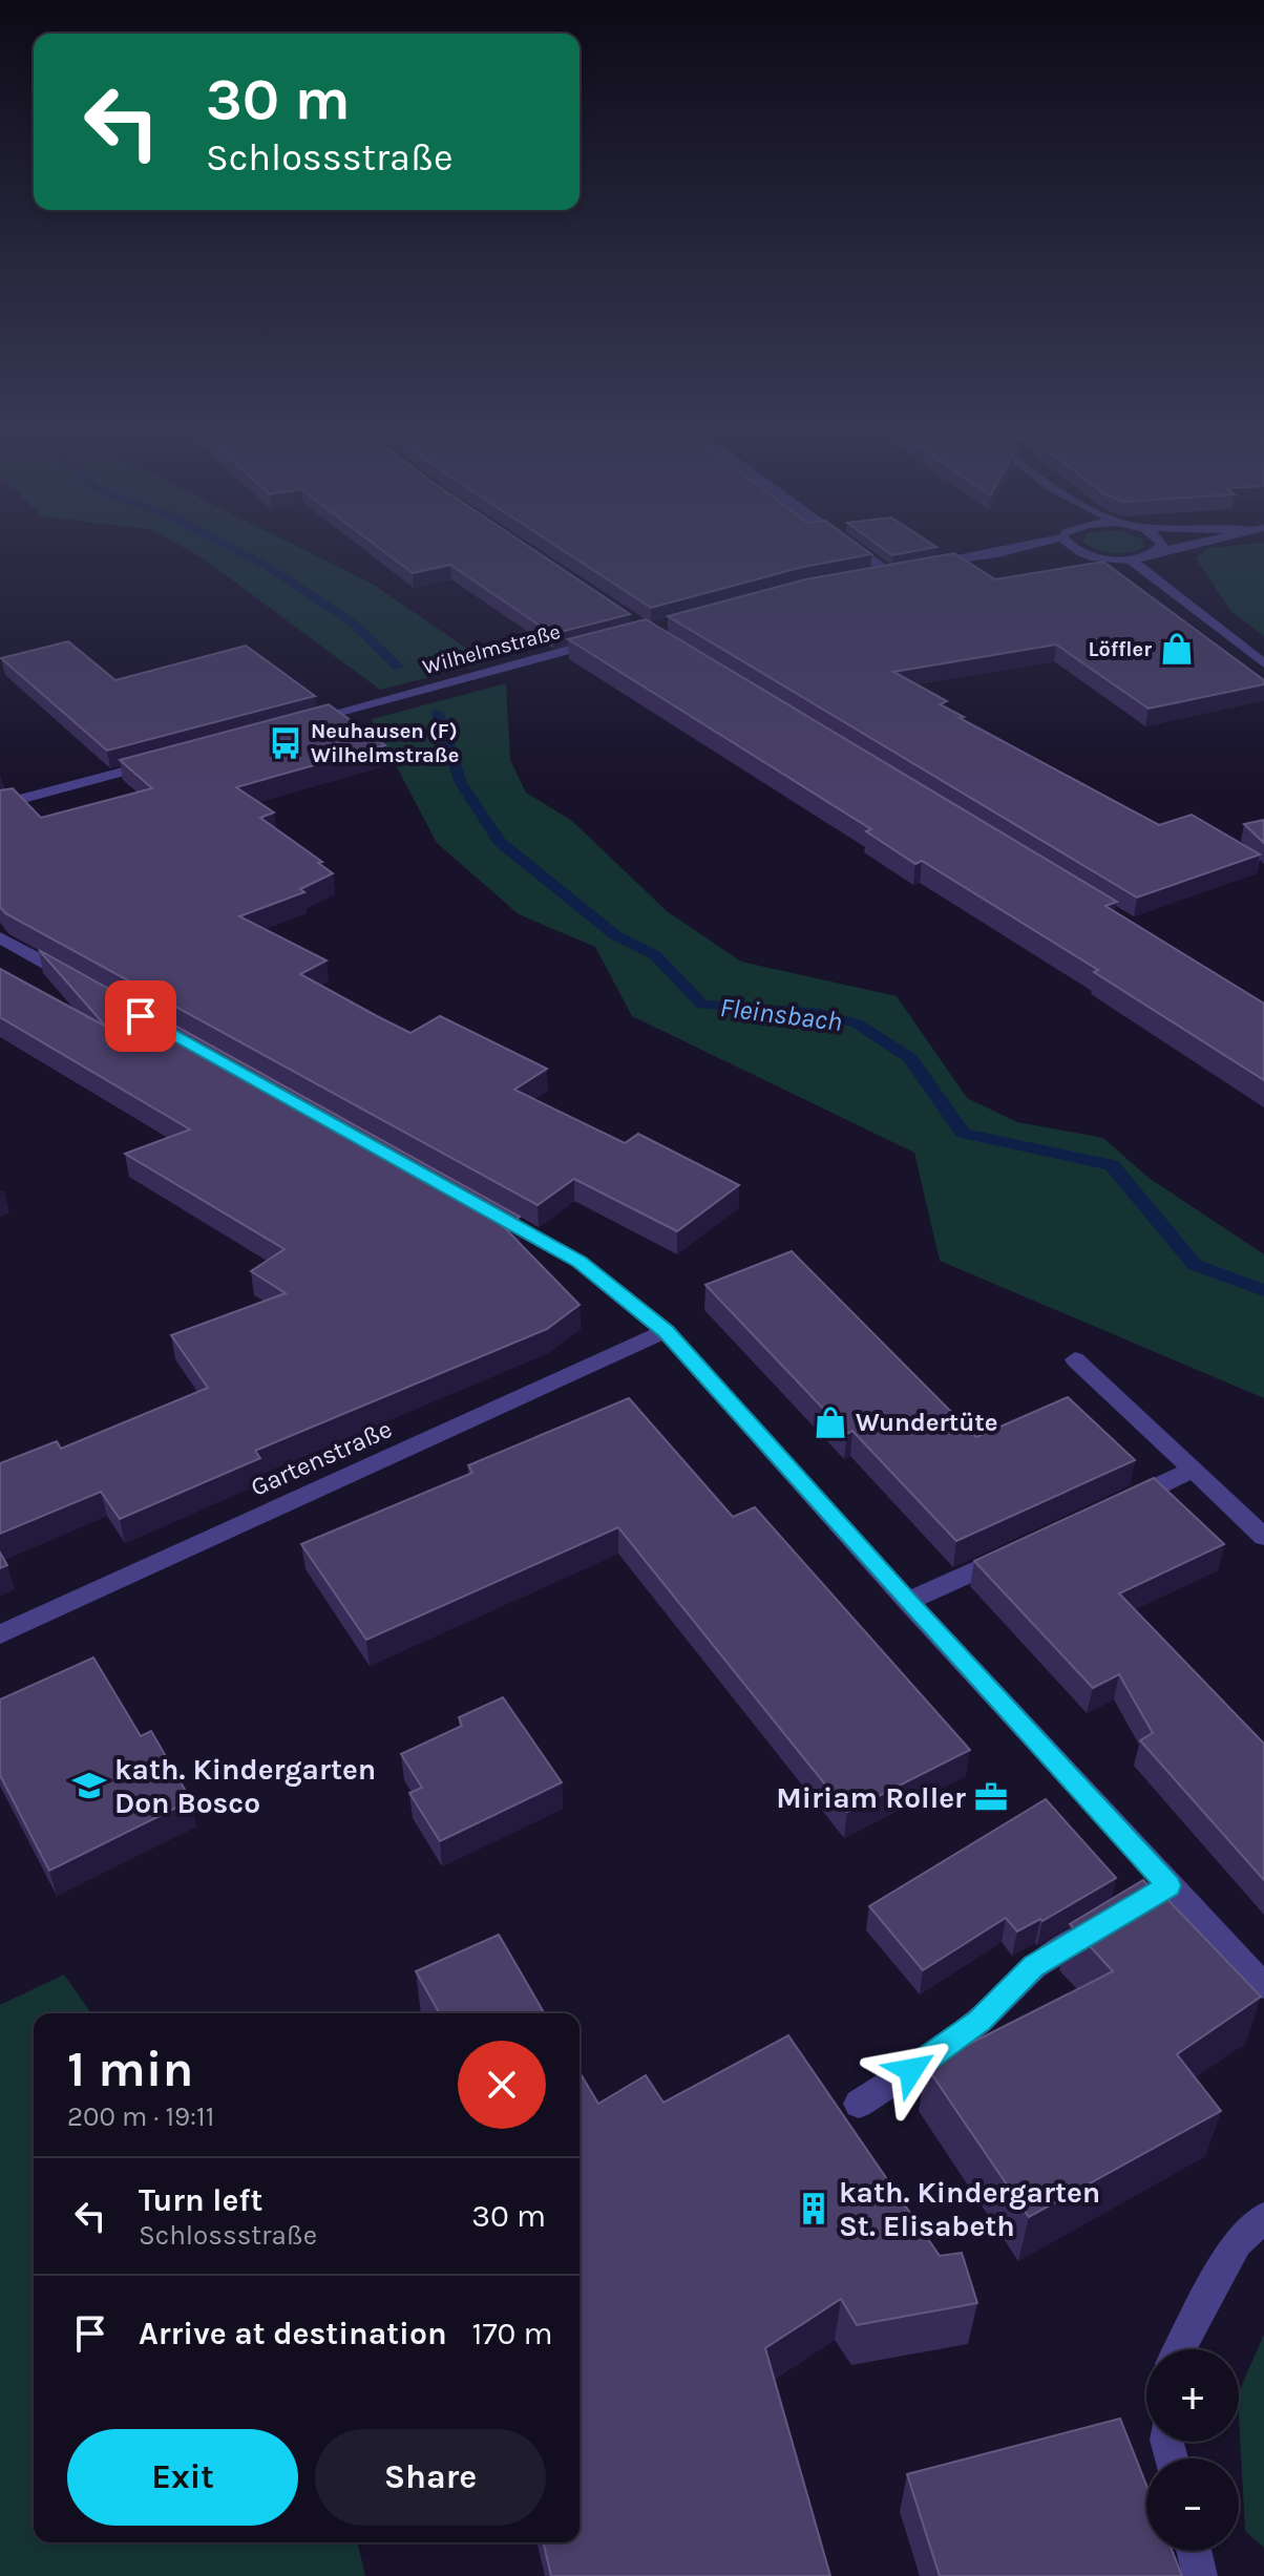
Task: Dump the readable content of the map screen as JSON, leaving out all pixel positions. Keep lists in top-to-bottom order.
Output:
{
  "streets": {
    "street": ["Wilhelmstraße", "Gartenstraße"]
  },
  "water": ["Fleinsbach"],
  "places": {
    "shop": ["Löffler", "Wundertüte"],
    "bus stop": ["Neuhausen (F) Wilhelmstraße"],
    "school or university": ["kath. Kindergarten Don Bosco"],
    "office": ["Miriam Roller"],
    "building": ["kath. Kindergarten St. Elisabeth"]
  },
  "page": {
    "turn": ["30 m", "Schlossstraße"],
    "heading": ["1 min", "200 m · 19:11"],
    "list": [
      {
        "name": "Turn left",
        "note": "Schlossstraße",
        "value": "30 m"
      },
      {
        "name": "Arrive at destination",
        "value": "170 m"
      }
    ],
    "map_buttons": ["+", "−"],
    "buttons": ["Exit", "Share"]
  }
}
